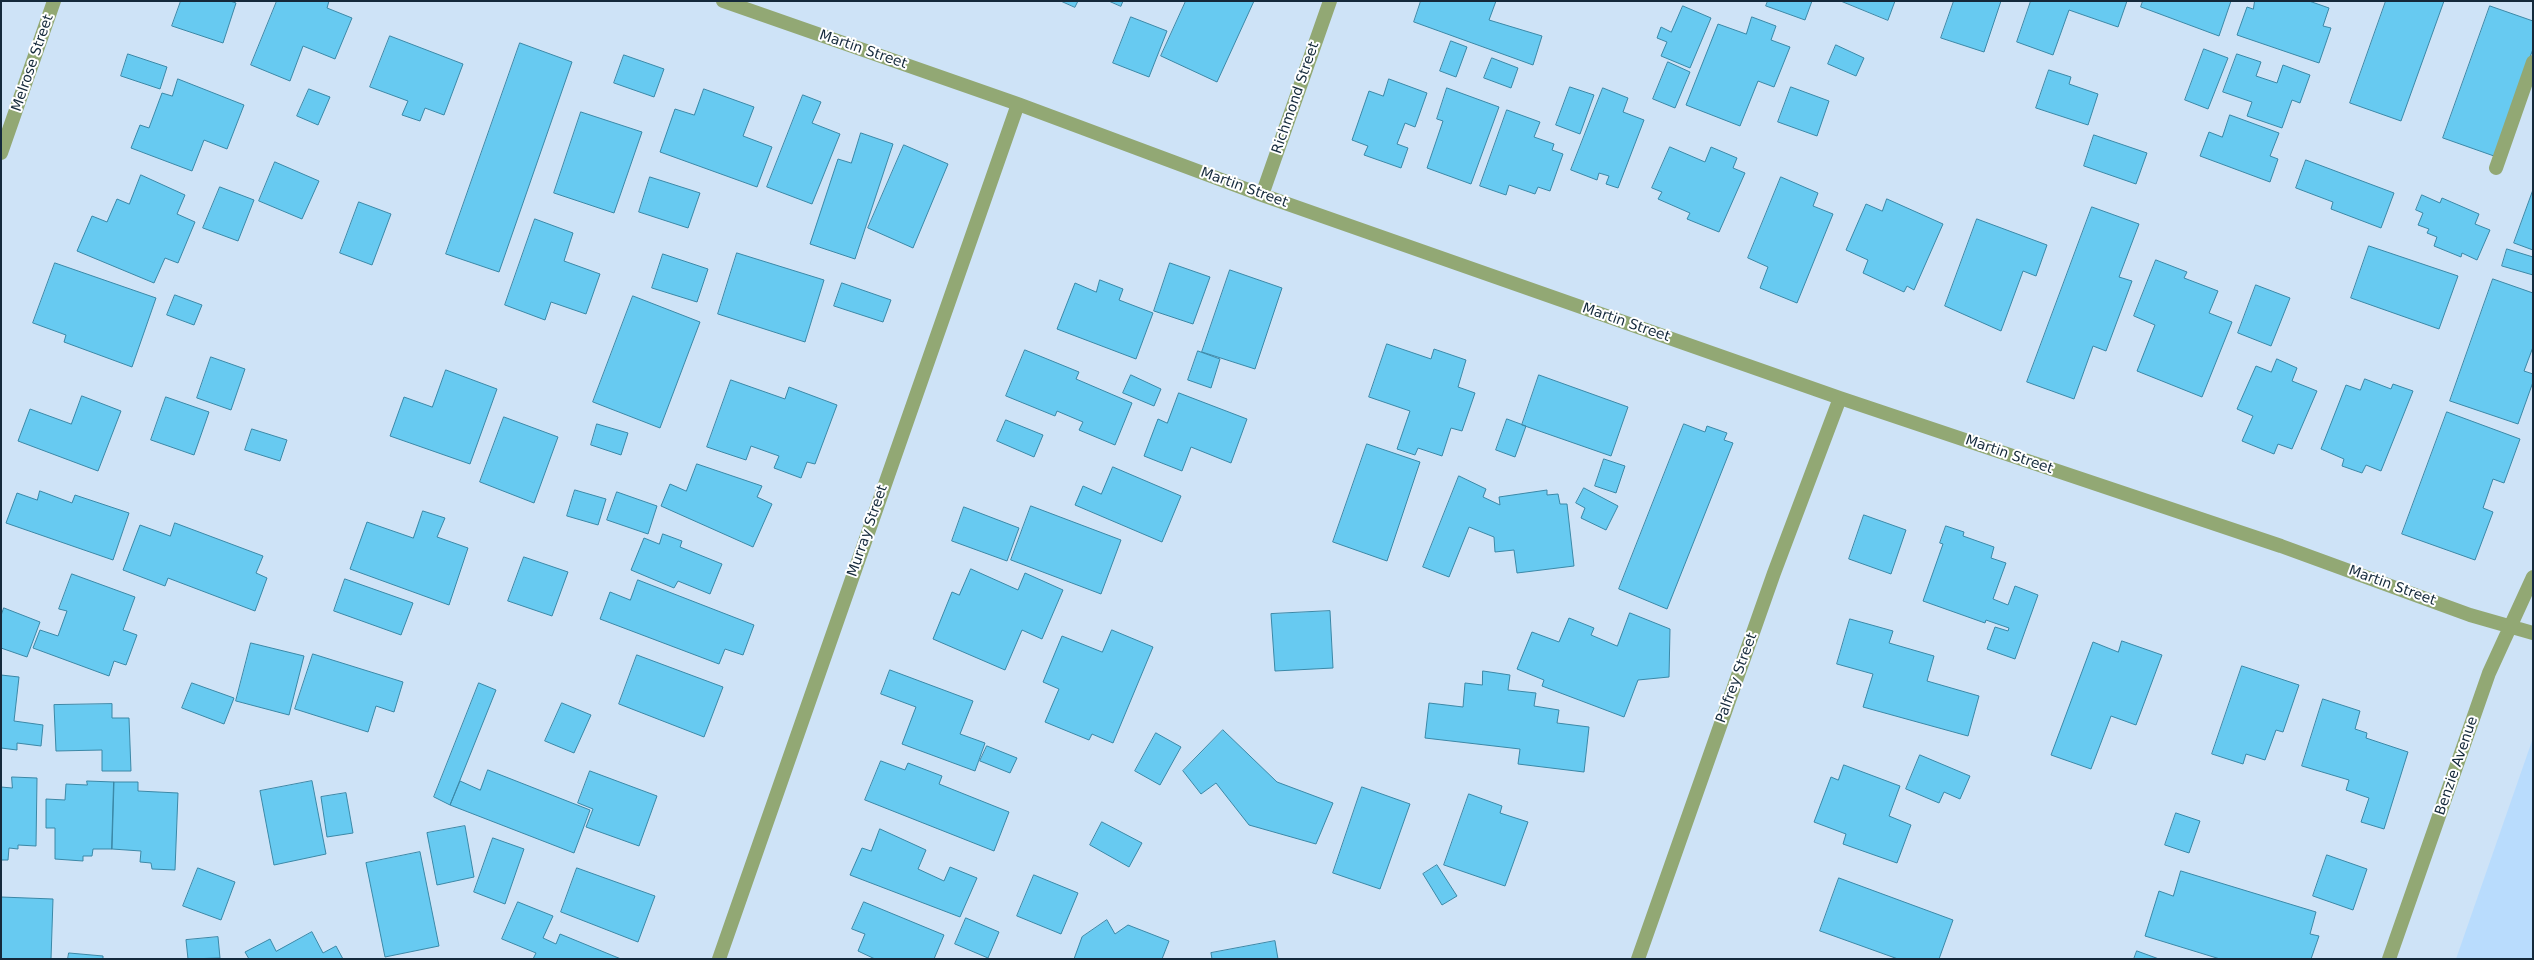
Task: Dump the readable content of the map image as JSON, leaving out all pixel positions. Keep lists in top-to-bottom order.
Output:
{
  "streets": {
    "street": [
      "Martin Street",
      "Melrose Street",
      "Richmond Street",
      "Murray Street",
      "Palfrey Street",
      "Benzie Avenue"
    ]
  },
  "crossings": [
    ["Martin Street", "Richmond Street"],
    ["Martin Street", "Murray Street"],
    ["Martin Street", "Palfrey Street"],
    ["Martin Street", "Benzie Avenue"]
  ]
}
